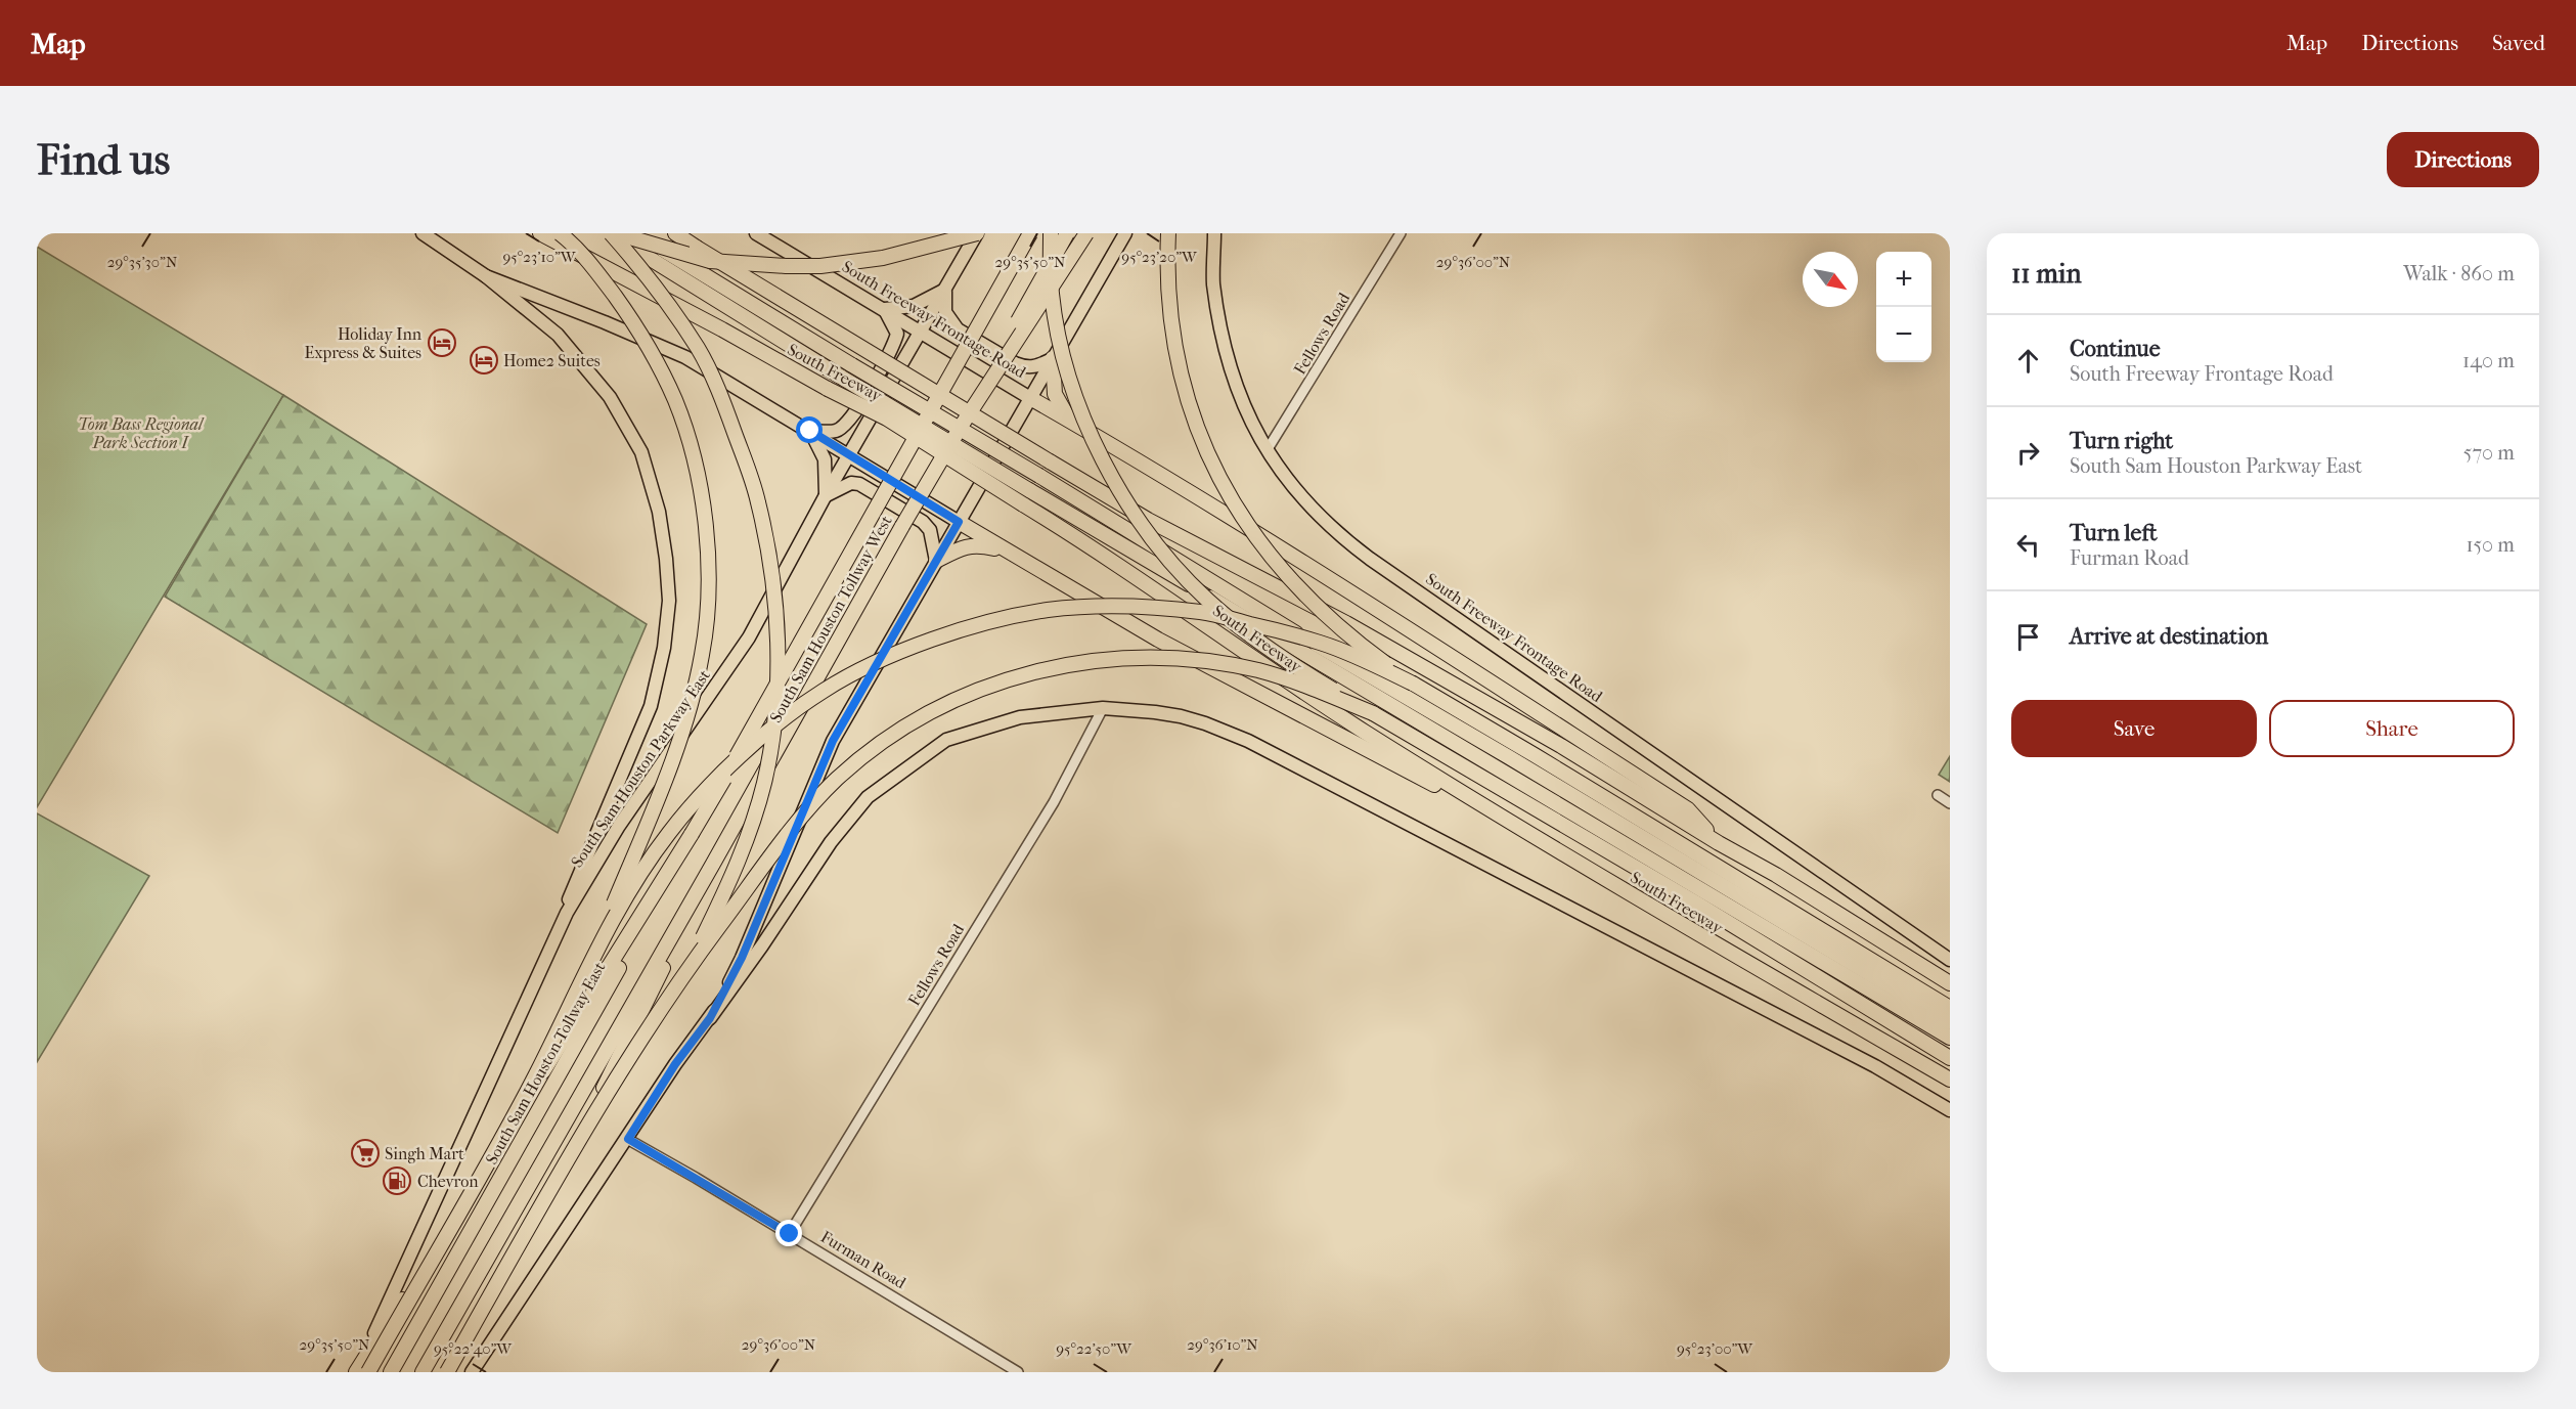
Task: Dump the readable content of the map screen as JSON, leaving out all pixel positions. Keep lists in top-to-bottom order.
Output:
{
  "streets": {
    "highway": ["South Freeway", "South Sam Houston Tollway West", "South Sam Houston Tollway East"],
    "main road": ["South Freeway Frontage Road", "South Sam Houston Parkway East"],
    "street": ["Fellows Road", "Furman Road"]
  },
  "crossings": [
    ["South Freeway Frontage Road", "Fellows Road"],
    ["South Freeway Frontage Road", "South Sam Houston Parkway East"],
    ["Fellows Road", "Furman Road"],
    ["South Sam Houston Tollway West", "South Sam Houston Tollway East"]
  ],
  "parks": ["Tom Bass Regional Park Section I"],
  "places": {
    "hotel": ["Holiday Inn Express & Suites", "Home2 Suites"],
    "supermarket": ["Singh Mart"],
    "fuel station": ["Chevron"]
  },
  "north": "bottom right",
  "page": {
    "header": "Map",
    "nav": ["Map", "Directions", "Saved"],
    "buttons": [
      "Directions",
      ["Save", "Share"]
    ],
    "title": "Find us",
    "heading": ["11 min", "Walk · 860 m"],
    "map_buttons": ["+", "−"],
    "list": [
      ["Continue", "South Freeway Frontage Road", "140 m"],
      ["Turn right", "South Sam Houston Parkway East", "570 m"],
      ["Turn left", "Furman Road", "150 m"],
      "Arrive at destination"
    ]
  },
  "coordinates": [
    "95°23'10\"W",
    "95°23'20\"W",
    "29°35'30\"N",
    "29°35'50\"N",
    "29°36'00\"N",
    "29°36'10\"N",
    "95°22'40\"W",
    "95°22'50\"W",
    "95°23'00\"W"
  ]
}
